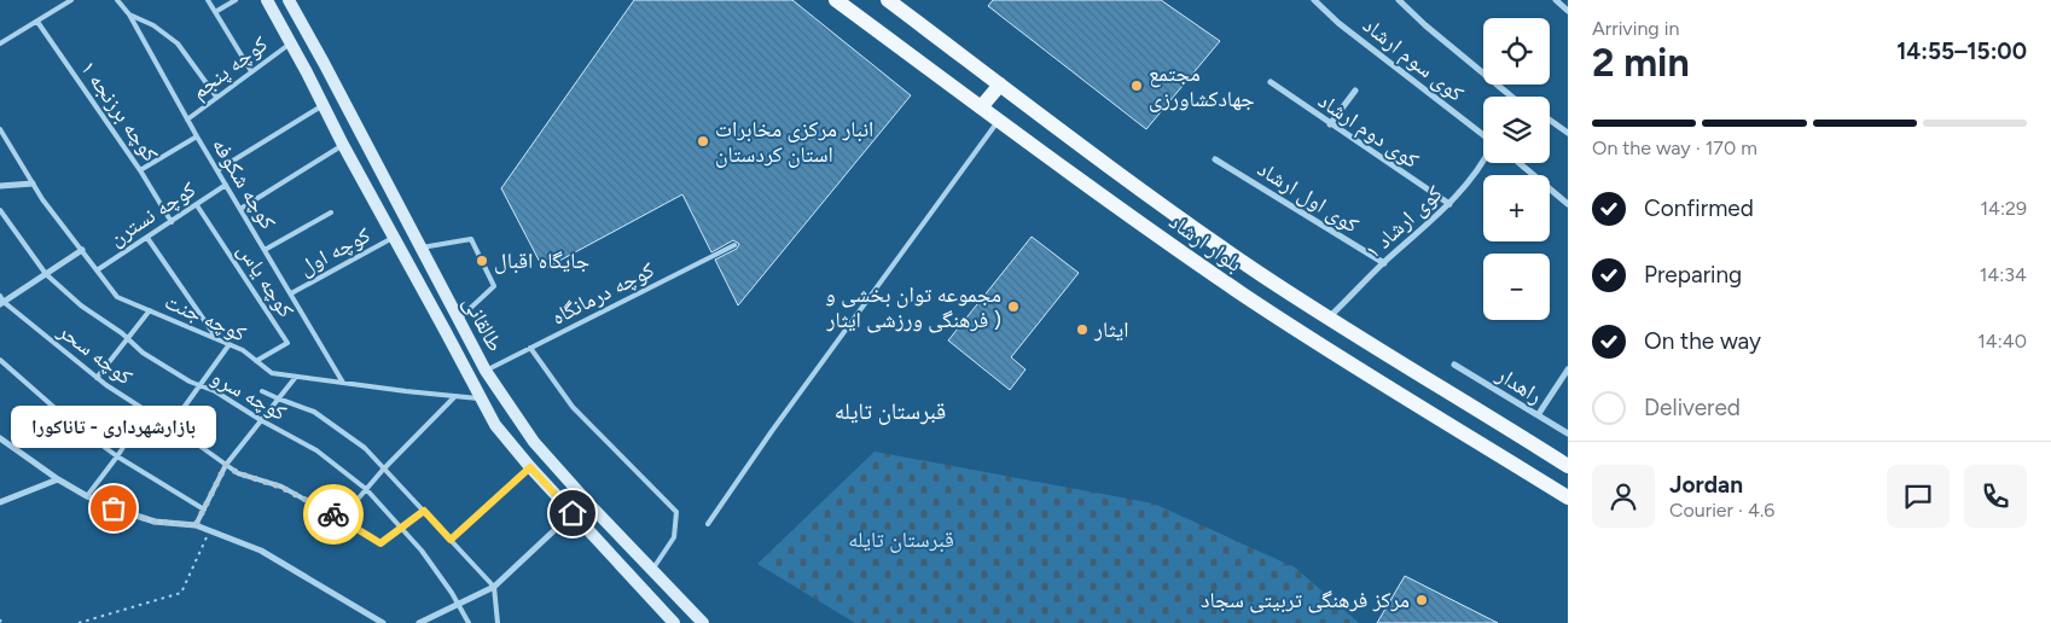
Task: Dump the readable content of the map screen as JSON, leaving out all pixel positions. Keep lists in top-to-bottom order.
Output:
{
  "streets": {
    "main road": ["بلوار ارشاد", "طالقانی"],
    "street": [
      "کوی سوم ارشاد",
      "کوی دوم ارشاد",
      "کوی اول ارشاد",
      "کوی ارشاد ۱",
      "راهدار"
    ],
    "lane": [
      "کوچه پنجم",
      "کوچه برزنجه ۱",
      "کوچه شکوفه",
      "کوچه نسترن",
      "کوچه اول",
      "کوچه یاس",
      "کوچه درمانگاه",
      "کوچه جنت",
      "کوچه سحر",
      "کوچه سرو"
    ]
  },
  "crossings": [
    ["کوچه پنجم", "کوچه شکوفه"],
    ["کوچه پنجم", "طالقانی"],
    ["کوچه برزنجه ۱", "کوچه نسترن"],
    ["کوی دوم ارشاد", "کوی ارشاد ۱"],
    ["کوچه شکوفه", "کوچه نسترن"],
    ["کوچه شکوفه", "کوچه اول"],
    ["کوچه شکوفه", "کوچه جنت"],
    ["کوی اول ارشاد", "کوی ارشاد ۱"],
    ["کوچه نسترن", "کوچه یاس"],
    ["کوچه نسترن", "کوچه جنت"],
    ["کوی ارشاد ۱", "بلوار ارشاد"],
    ["کوچه اول", "طالقانی"],
    ["کوچه یاس", "کوچه جنت"],
    ["کوچه درمانگاه", "طالقانی"],
    ["کوچه جنت", "طالقانی"],
    ["کوچه سحر", "کوچه سرو"]
  ],
  "districts": ["قبرستان تایله"],
  "parks": ["قبرستان تایله"],
  "places": [
    "مجتمع جهادکشاورزی",
    "انبار مرکزی مخابرات استان کردستان",
    "جایگاه اقبال",
    "مجموعه توان بخشی و فرهنگی ورزشی ایثار )",
    "ایثار",
    "بازارشهرداری - تاناکورا",
    "مرکز فرهنگی تربیتی سجاد"
  ],
  "page": {
    "heading": ["2 min", "Arriving in", "14:55–15:00"],
    "panel": ["Jordan", "Courier · 4.6"],
    "map_buttons": ["+", "−"],
    "bar": "On the way · 170 m",
    "list": [
      ["Confirmed", "14:29"],
      ["Preparing", "14:34"],
      ["On the way", "14:40"],
      "Delivered"
    ],
    "bubble": "بازارشهرداری - تاناکورا"
  }
}
